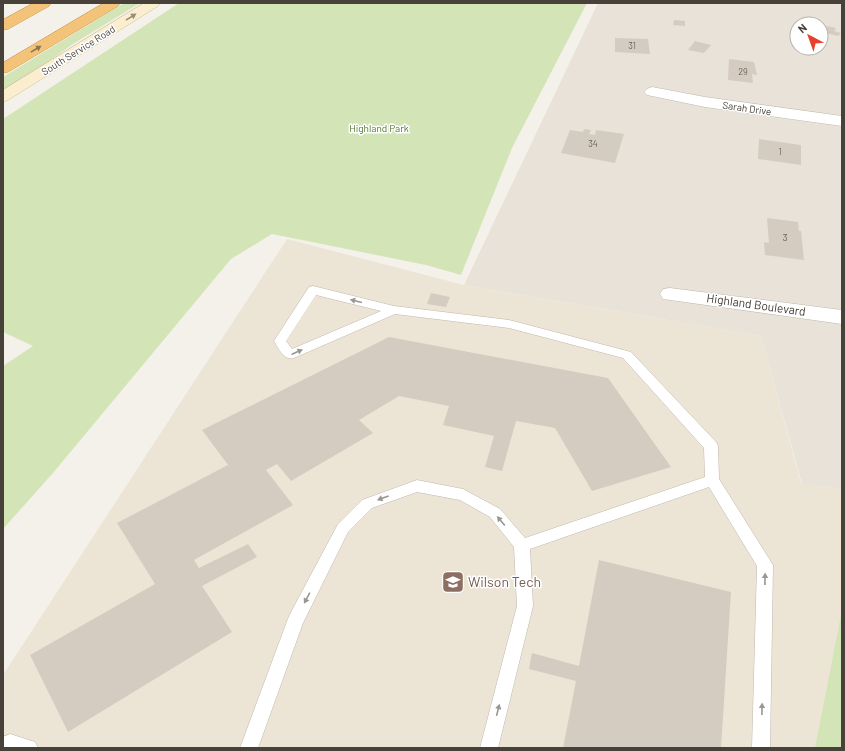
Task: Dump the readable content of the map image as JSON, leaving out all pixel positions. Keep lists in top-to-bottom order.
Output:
{
  "streets": {
    "main road": ["South Service Road"],
    "street": ["Sarah Drive", "Highland Boulevard"]
  },
  "one_way": ["South Service Road"],
  "parks": ["Highland Park"],
  "places": {
    "school or university": ["Wilson Tech"]
  },
  "house_numbers": [
    "31",
    "29",
    "34",
    "1",
    "3"
  ],
  "north": "top left"
}
